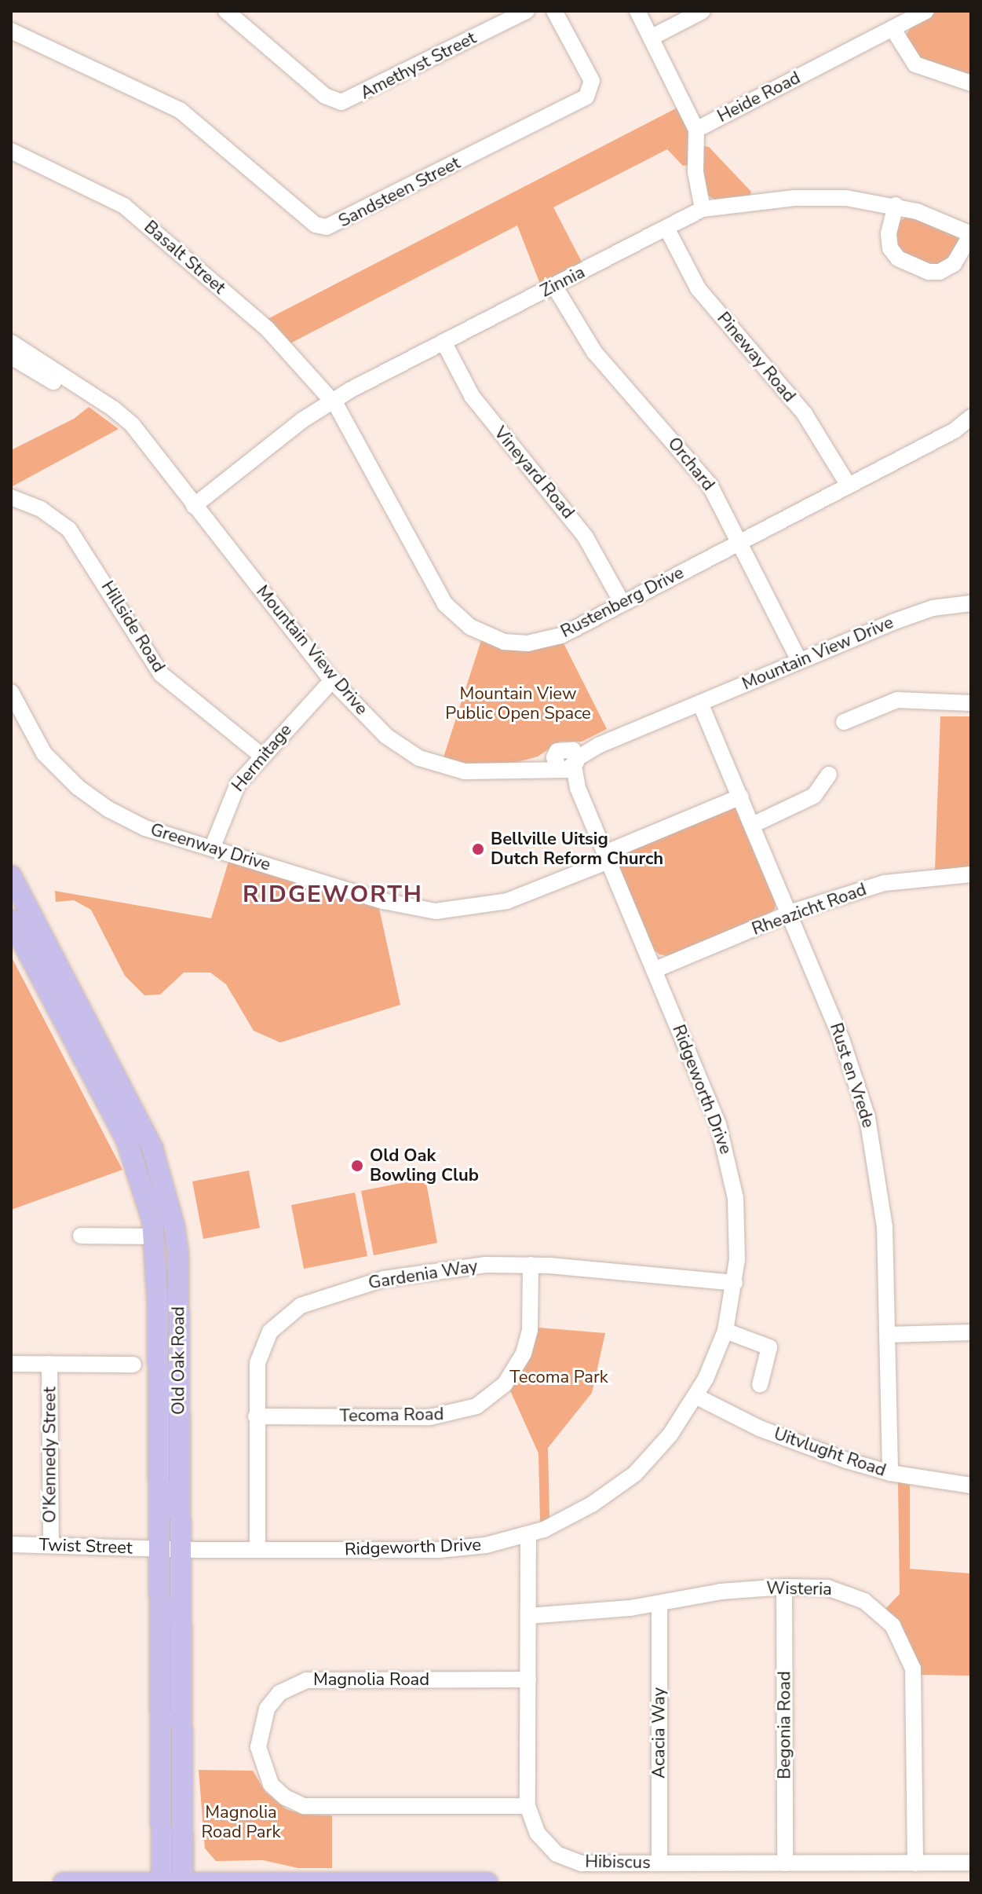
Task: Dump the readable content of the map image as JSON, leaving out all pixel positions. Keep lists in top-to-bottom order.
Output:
{
  "streets": {
    "main road": ["Old Oak Road"],
    "street": [
      "Amethyst Street",
      "Heide Road",
      "Sandsteen Street",
      "Basalt Street",
      "Zinnia",
      "Pineway Road",
      "Orchard",
      "Vineyard Road",
      "Rustenberg Drive",
      "Hillside Road",
      "Mountain View Drive",
      "Hermitage",
      "Greenway Drive",
      "Rheazicht Road",
      "Rust en Vrede",
      "Ridgeworth Drive",
      "Gardenia Way",
      "Tecoma Road",
      "Uitvlught Road",
      "O'Kennedy Street",
      "Twist Street",
      "Wisteria",
      "Magnolia Road",
      "Begonia Road",
      "Acacia Way",
      "Hibiscus"
    ]
  },
  "crossings": [
    ["Heide Road", "Zinnia"],
    ["Basalt Street", "Zinnia"],
    ["Basalt Street", "Rustenberg Drive"],
    ["Zinnia", "Pineway Road"],
    ["Zinnia", "Orchard"],
    ["Zinnia", "Vineyard Road"],
    ["Zinnia", "Rustenberg Drive"],
    ["Zinnia", "Mountain View Drive"],
    ["Pineway Road", "Rustenberg Drive"],
    ["Orchard", "Rustenberg Drive"],
    ["Orchard", "Mountain View Drive"],
    ["Vineyard Road", "Rustenberg Drive"],
    ["Hillside Road", "Hermitage"],
    ["Mountain View Drive", "Hermitage"],
    ["Mountain View Drive", "Rust en Vrede"],
    ["Mountain View Drive", "Ridgeworth Drive"],
    ["Hermitage", "Greenway Drive"],
    ["Greenway Drive", "Rust en Vrede"],
    ["Greenway Drive", "Ridgeworth Drive"],
    ["Rheazicht Road", "Rust en Vrede"],
    ["Rheazicht Road", "Ridgeworth Drive"],
    ["Rust en Vrede", "Uitvlught Road"],
    ["Ridgeworth Drive", "Gardenia Way"],
    ["Ridgeworth Drive", "Old Oak Road"],
    ["Ridgeworth Drive", "Uitvlught Road"],
    ["Ridgeworth Drive", "Twist Street"],
    ["Ridgeworth Drive", "Hibiscus"],
    ["Gardenia Way", "Tecoma Road"],
    ["Old Oak Road", "Twist Street"],
    ["O'Kennedy Street", "Twist Street"],
    ["Wisteria", "Begonia Road"],
    ["Wisteria", "Acacia Way"],
    ["Wisteria", "Hibiscus"],
    ["Magnolia Road", "Hibiscus"],
    ["Begonia Road", "Hibiscus"],
    ["Acacia Way", "Hibiscus"]
  ],
  "districts": ["RIDGEWORTH"],
  "parks": ["Mountain View Public Open Space", "Tecoma Park", "Magnolia Road Park"],
  "places": ["Bellville Uitsig Dutch Reform Church", "Old Oak Bowling Club"]
}
